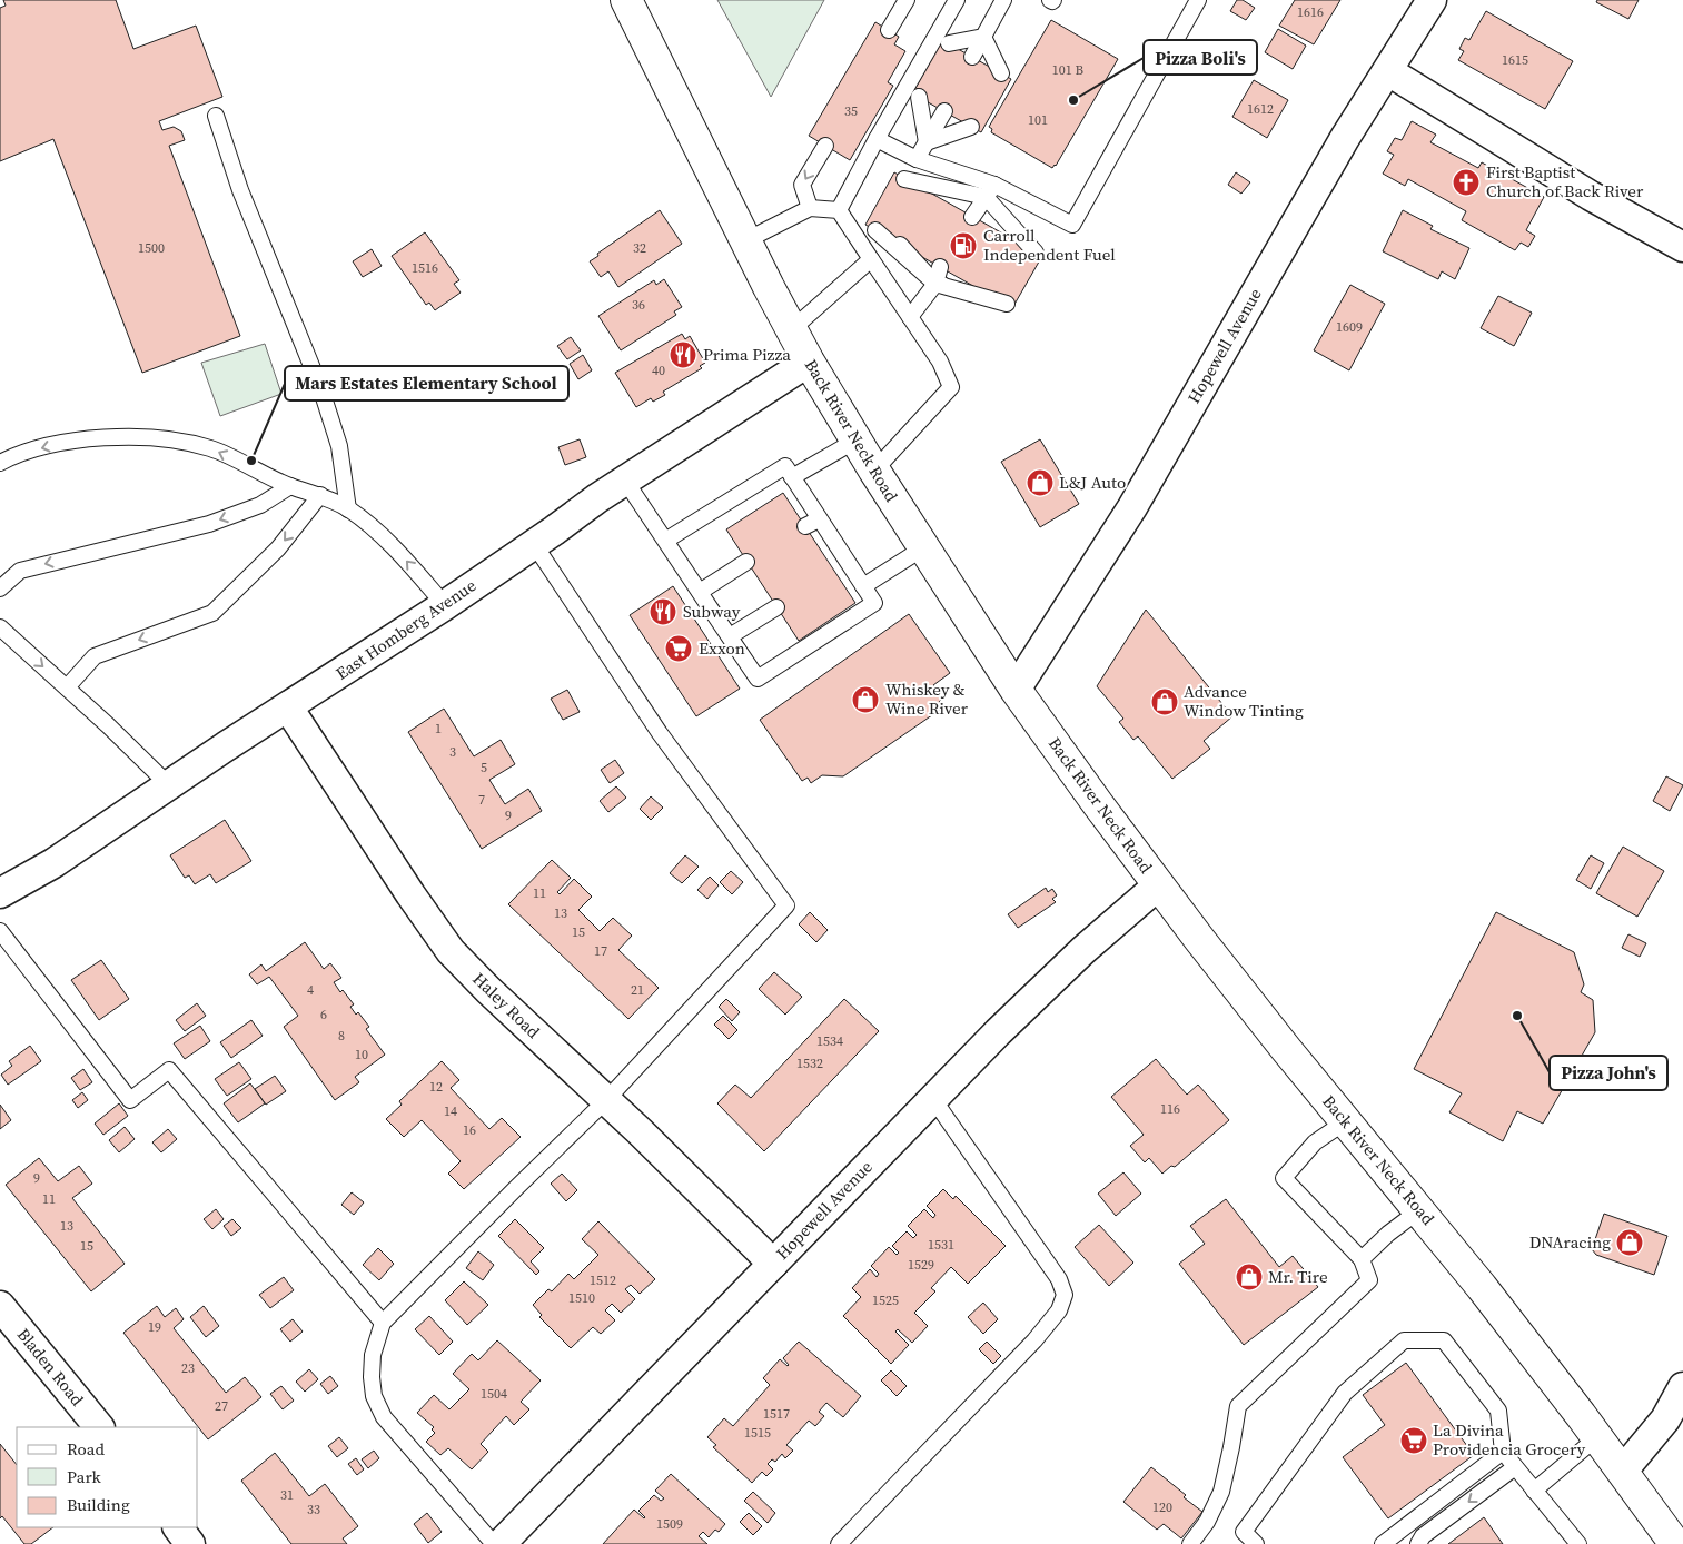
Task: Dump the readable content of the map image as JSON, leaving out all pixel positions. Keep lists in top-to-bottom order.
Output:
{
  "streets": {
    "street": [
      "Hopewell Avenue",
      "Back River Neck Road",
      "East Homberg Avenue",
      "Haley Road",
      "Bladen Road"
    ]
  },
  "crossings": [
    ["Hopewell Avenue", "Back River Neck Road"],
    ["Hopewell Avenue", "Haley Road"],
    ["Back River Neck Road", "East Homberg Avenue"],
    ["East Homberg Avenue", "Haley Road"]
  ],
  "places": {
    "other": ["Pizza Boli's", "Mars Estates Elementary School", "Pizza John's"],
    "church": ["First Baptist Church of Back River"],
    "fuel station": ["Carroll Independent Fuel"],
    "restaurant": ["Prima Pizza", "Subway"],
    "shop": [
      "L&J Auto",
      "Whiskey & Wine River",
      "Advance Window Tinting",
      "DNAracing",
      "Mr. Tire"
    ],
    "supermarket": ["Exxon", "La Divina Providencia Grocery"]
  },
  "house_numbers": [
    "1616",
    "1615",
    "101 B",
    "1612",
    "35",
    "101",
    "1500",
    "32",
    "1516",
    "36",
    "1609",
    "40",
    "1",
    "3",
    "5",
    "7",
    "9",
    "11",
    "13",
    "15",
    "17",
    "4",
    "21",
    "6",
    "8",
    "1534",
    "10",
    "1532",
    "12",
    "116",
    "14",
    "16",
    "9",
    "11",
    "13",
    "1531",
    "15",
    "1529",
    "1512",
    "1510",
    "1525",
    "19",
    "23",
    "1504",
    "27",
    "1517",
    "1515",
    "31",
    "120",
    "33",
    "1509"
  ],
  "legend": ["Road", "Park", "Building"]
}
